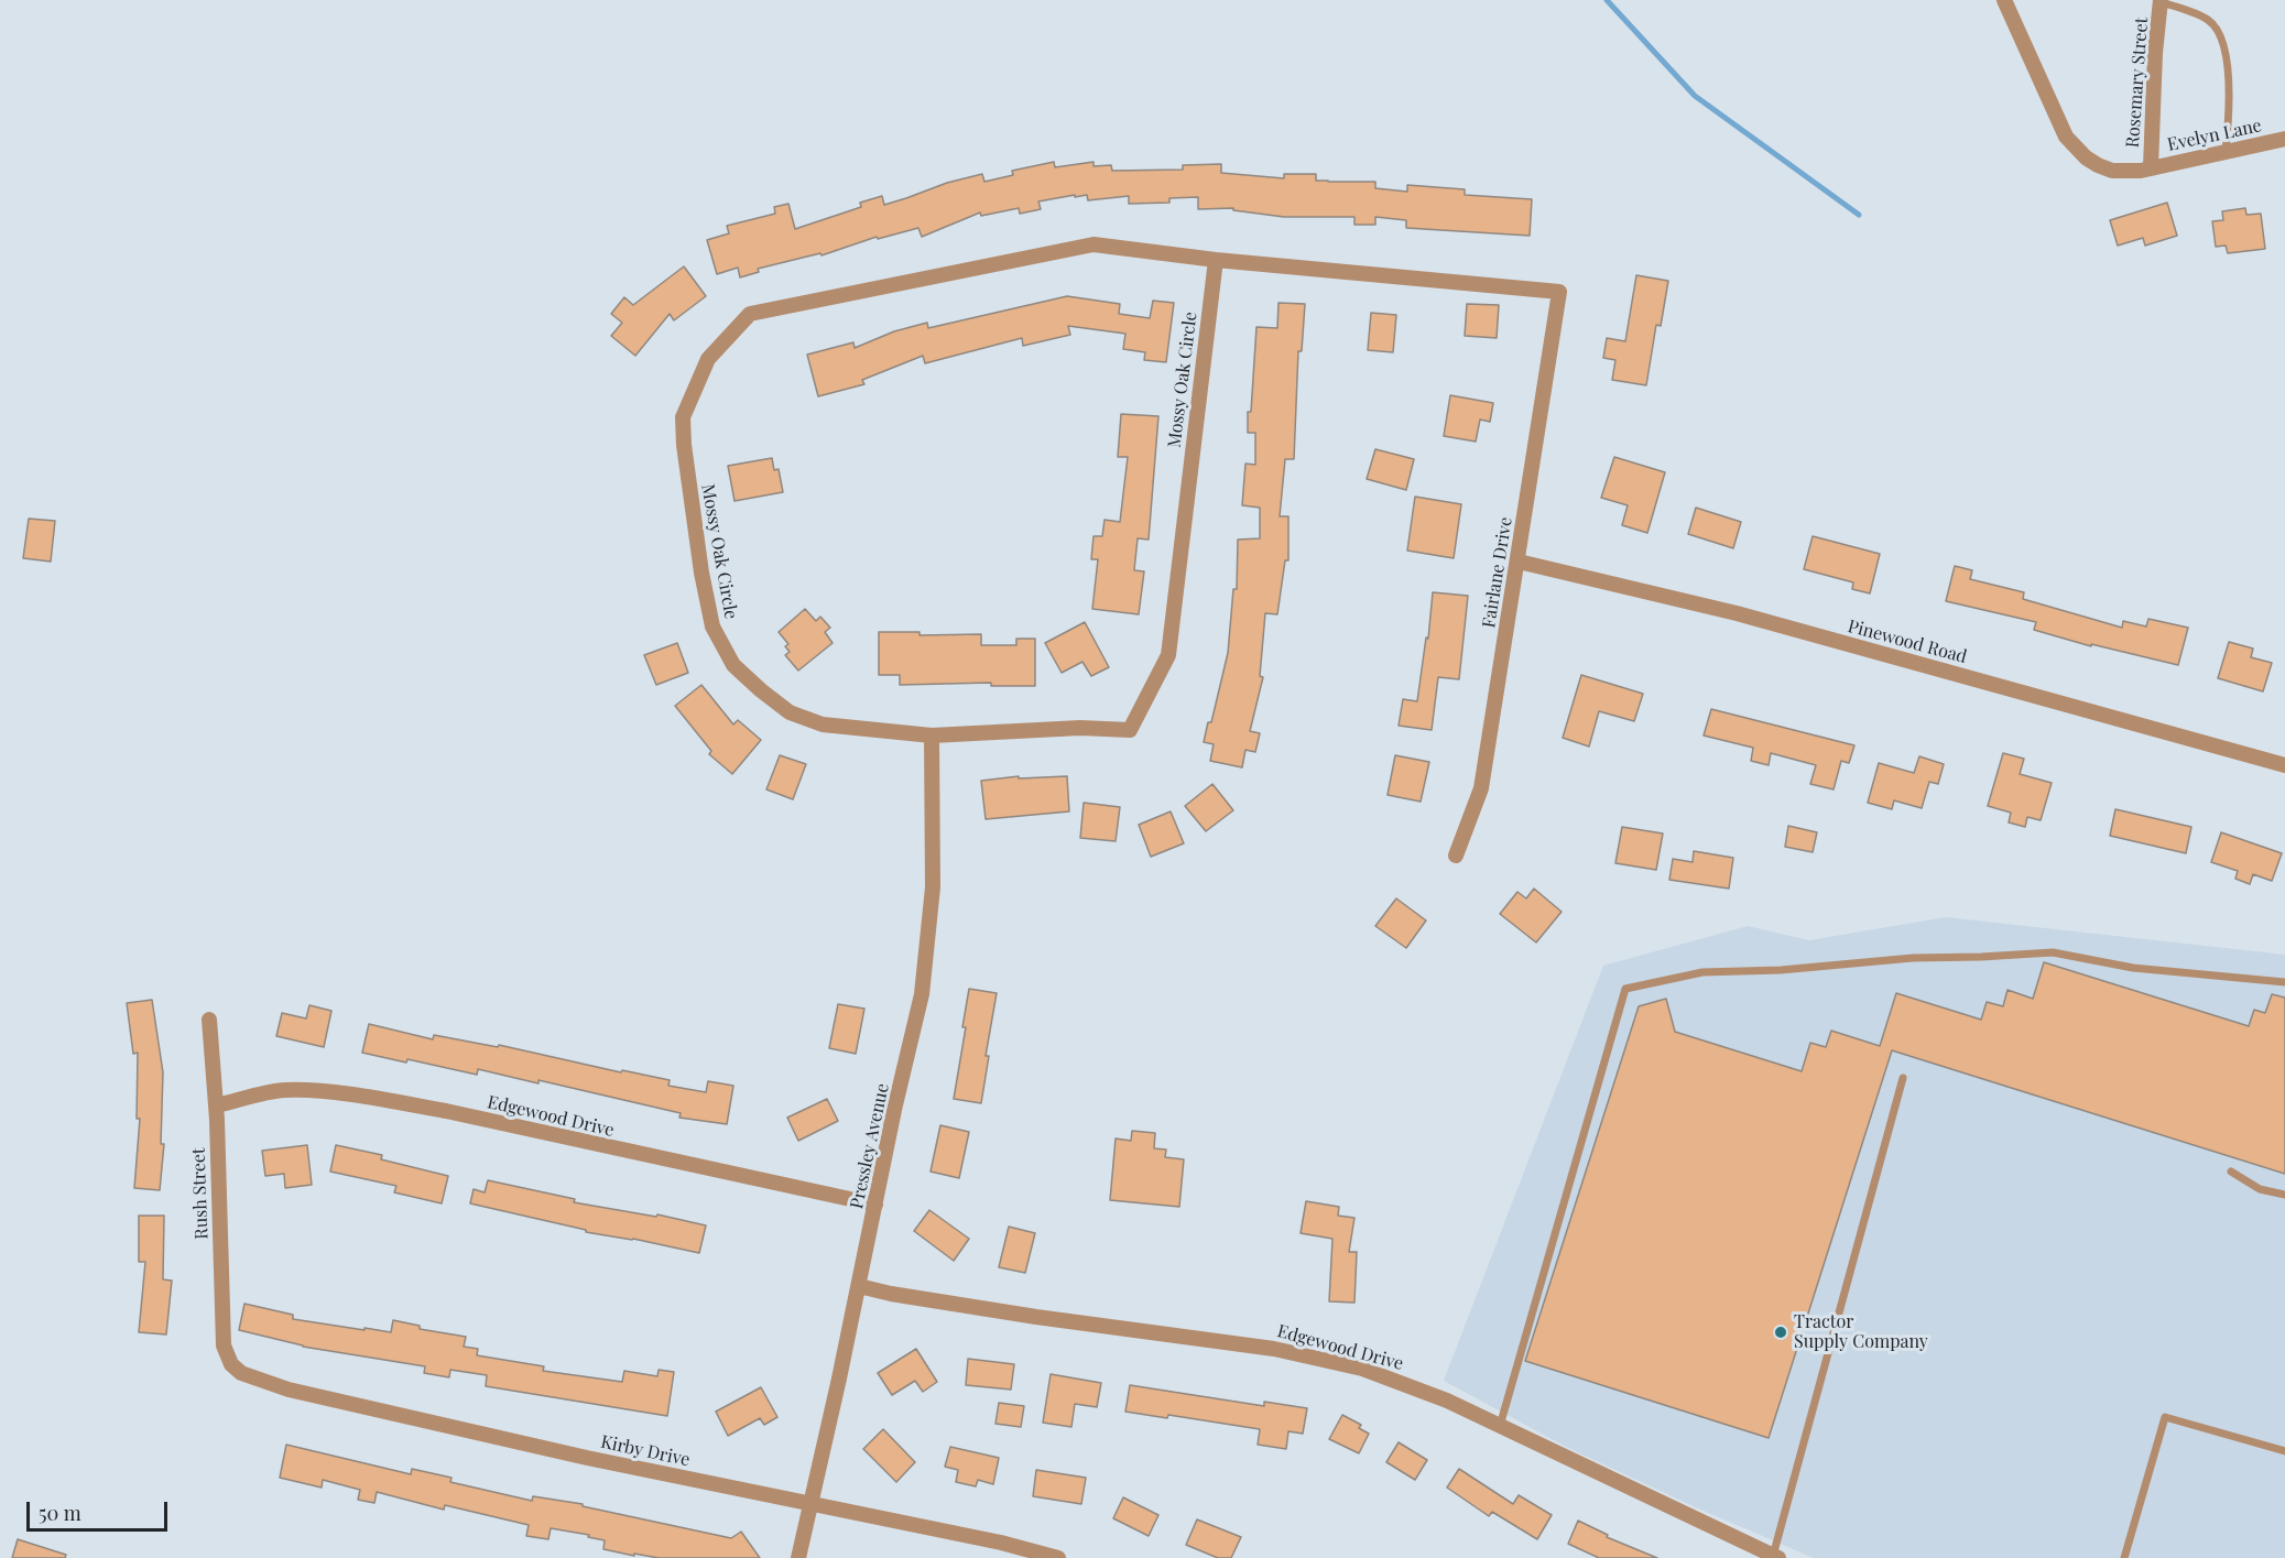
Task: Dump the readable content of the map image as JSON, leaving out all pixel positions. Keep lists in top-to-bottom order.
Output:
{
  "streets": {
    "street": [
      "Rosemary Street",
      "Evelyn Lane",
      "Mossy Oak Circle",
      "Fairlane Drive",
      "Pinewood Road",
      "Edgewood Drive",
      "Pressley Avenue",
      "Rush Street",
      "Kirby Drive"
    ]
  },
  "crossings": [
    ["Rosemary Street", "Evelyn Lane"],
    ["Mossy Oak Circle", "Fairlane Drive"],
    ["Mossy Oak Circle", "Pressley Avenue"],
    ["Fairlane Drive", "Pinewood Road"],
    ["Edgewood Drive", "Pressley Avenue"],
    ["Edgewood Drive", "Rush Street"],
    ["Pressley Avenue", "Kirby Drive"],
    ["Rush Street", "Kirby Drive"]
  ],
  "places": ["Tractor Supply Company"],
  "scale_bar": "50 m"
}
